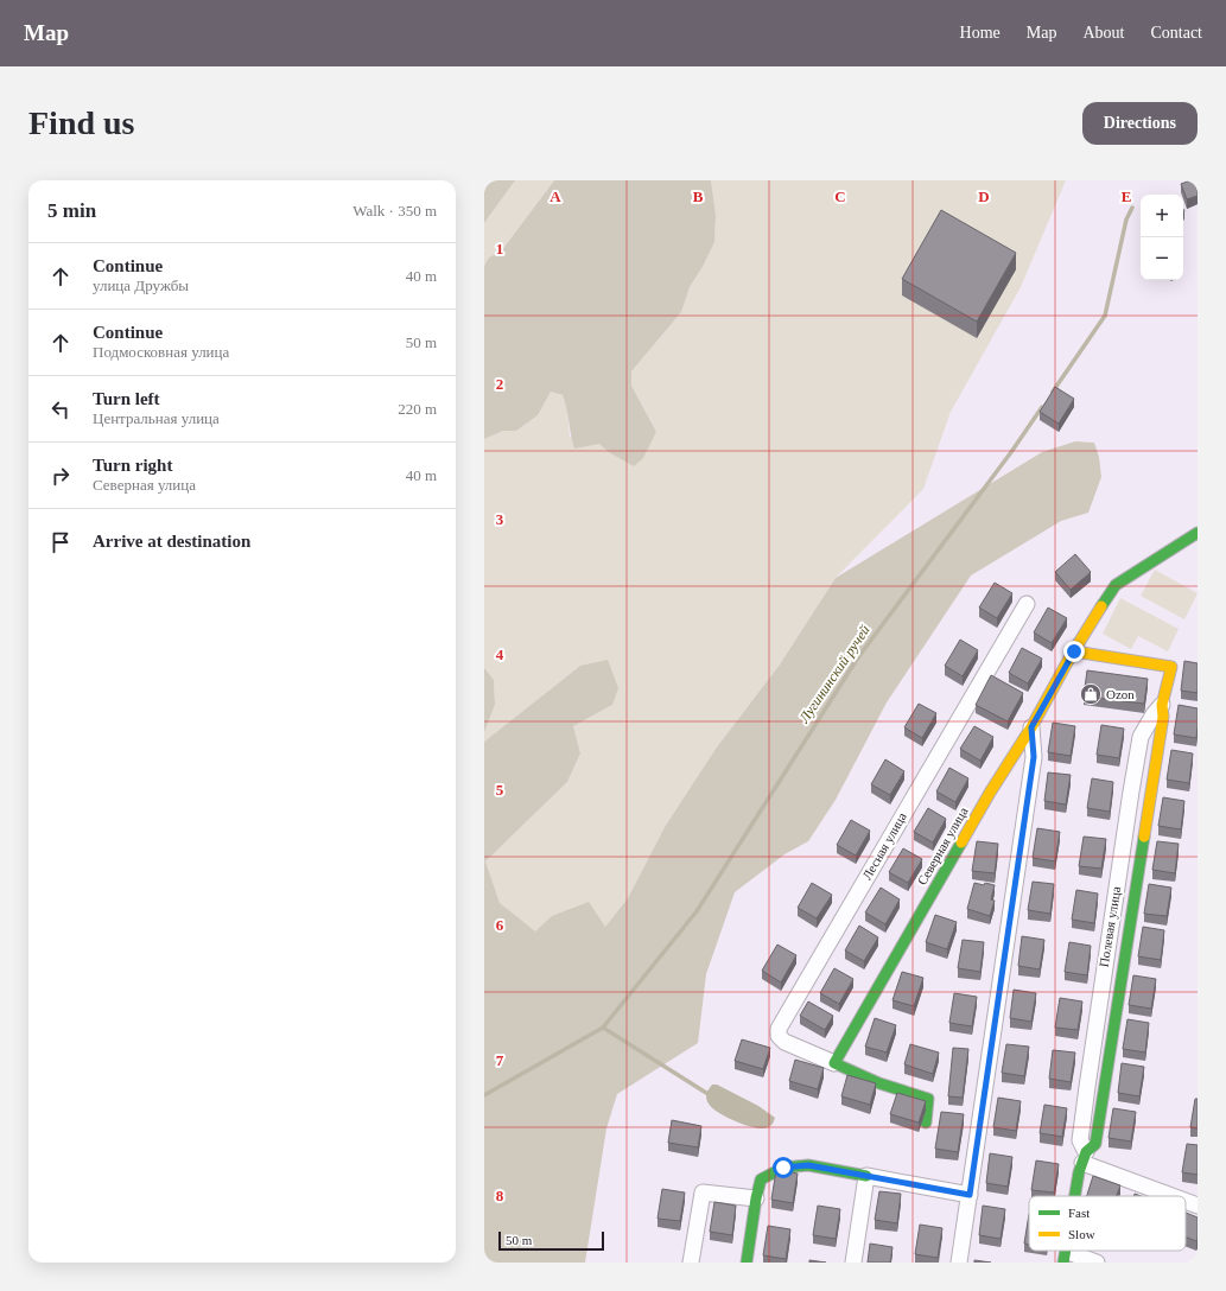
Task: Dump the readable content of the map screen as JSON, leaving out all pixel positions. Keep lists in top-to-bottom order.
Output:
{
  "streets": {
    "street": ["Лесная улица", "Северная улица", "Полевая улица"]
  },
  "crossings": [
    ["Лесная улица", "Северная улица"],
    ["Северная улица", "Полевая улица"]
  ],
  "water": ["Лугининский ручей"],
  "places": {
    "shop": ["Ozon"]
  },
  "legend": ["Fast", "Slow"],
  "scale_bar": "50 m",
  "page": {
    "header": "Map",
    "nav": [
      "Home",
      "Map",
      "About",
      "Contact"
    ],
    "buttons": "Directions",
    "title": "Find us",
    "heading": ["5 min", "Walk · 350 m"],
    "map_buttons": ["+", "−"],
    "list": [
      ["Continue", "улица Дружбы", "40 m"],
      ["Continue", "Подмосковная улица", "50 m"],
      ["Turn left", "Центральная улица", "220 m"],
      ["Turn right", "Северная улица", "40 m"],
      "Arrive at destination"
    ],
    "scale": "50 m"
  },
  "grid": {
    "columns": [
      "A",
      "B",
      "C",
      "D",
      "E"
    ],
    "rows": [
      "1",
      "2",
      "3",
      "4",
      "5",
      "6",
      "7",
      "8"
    ]
  }
}
